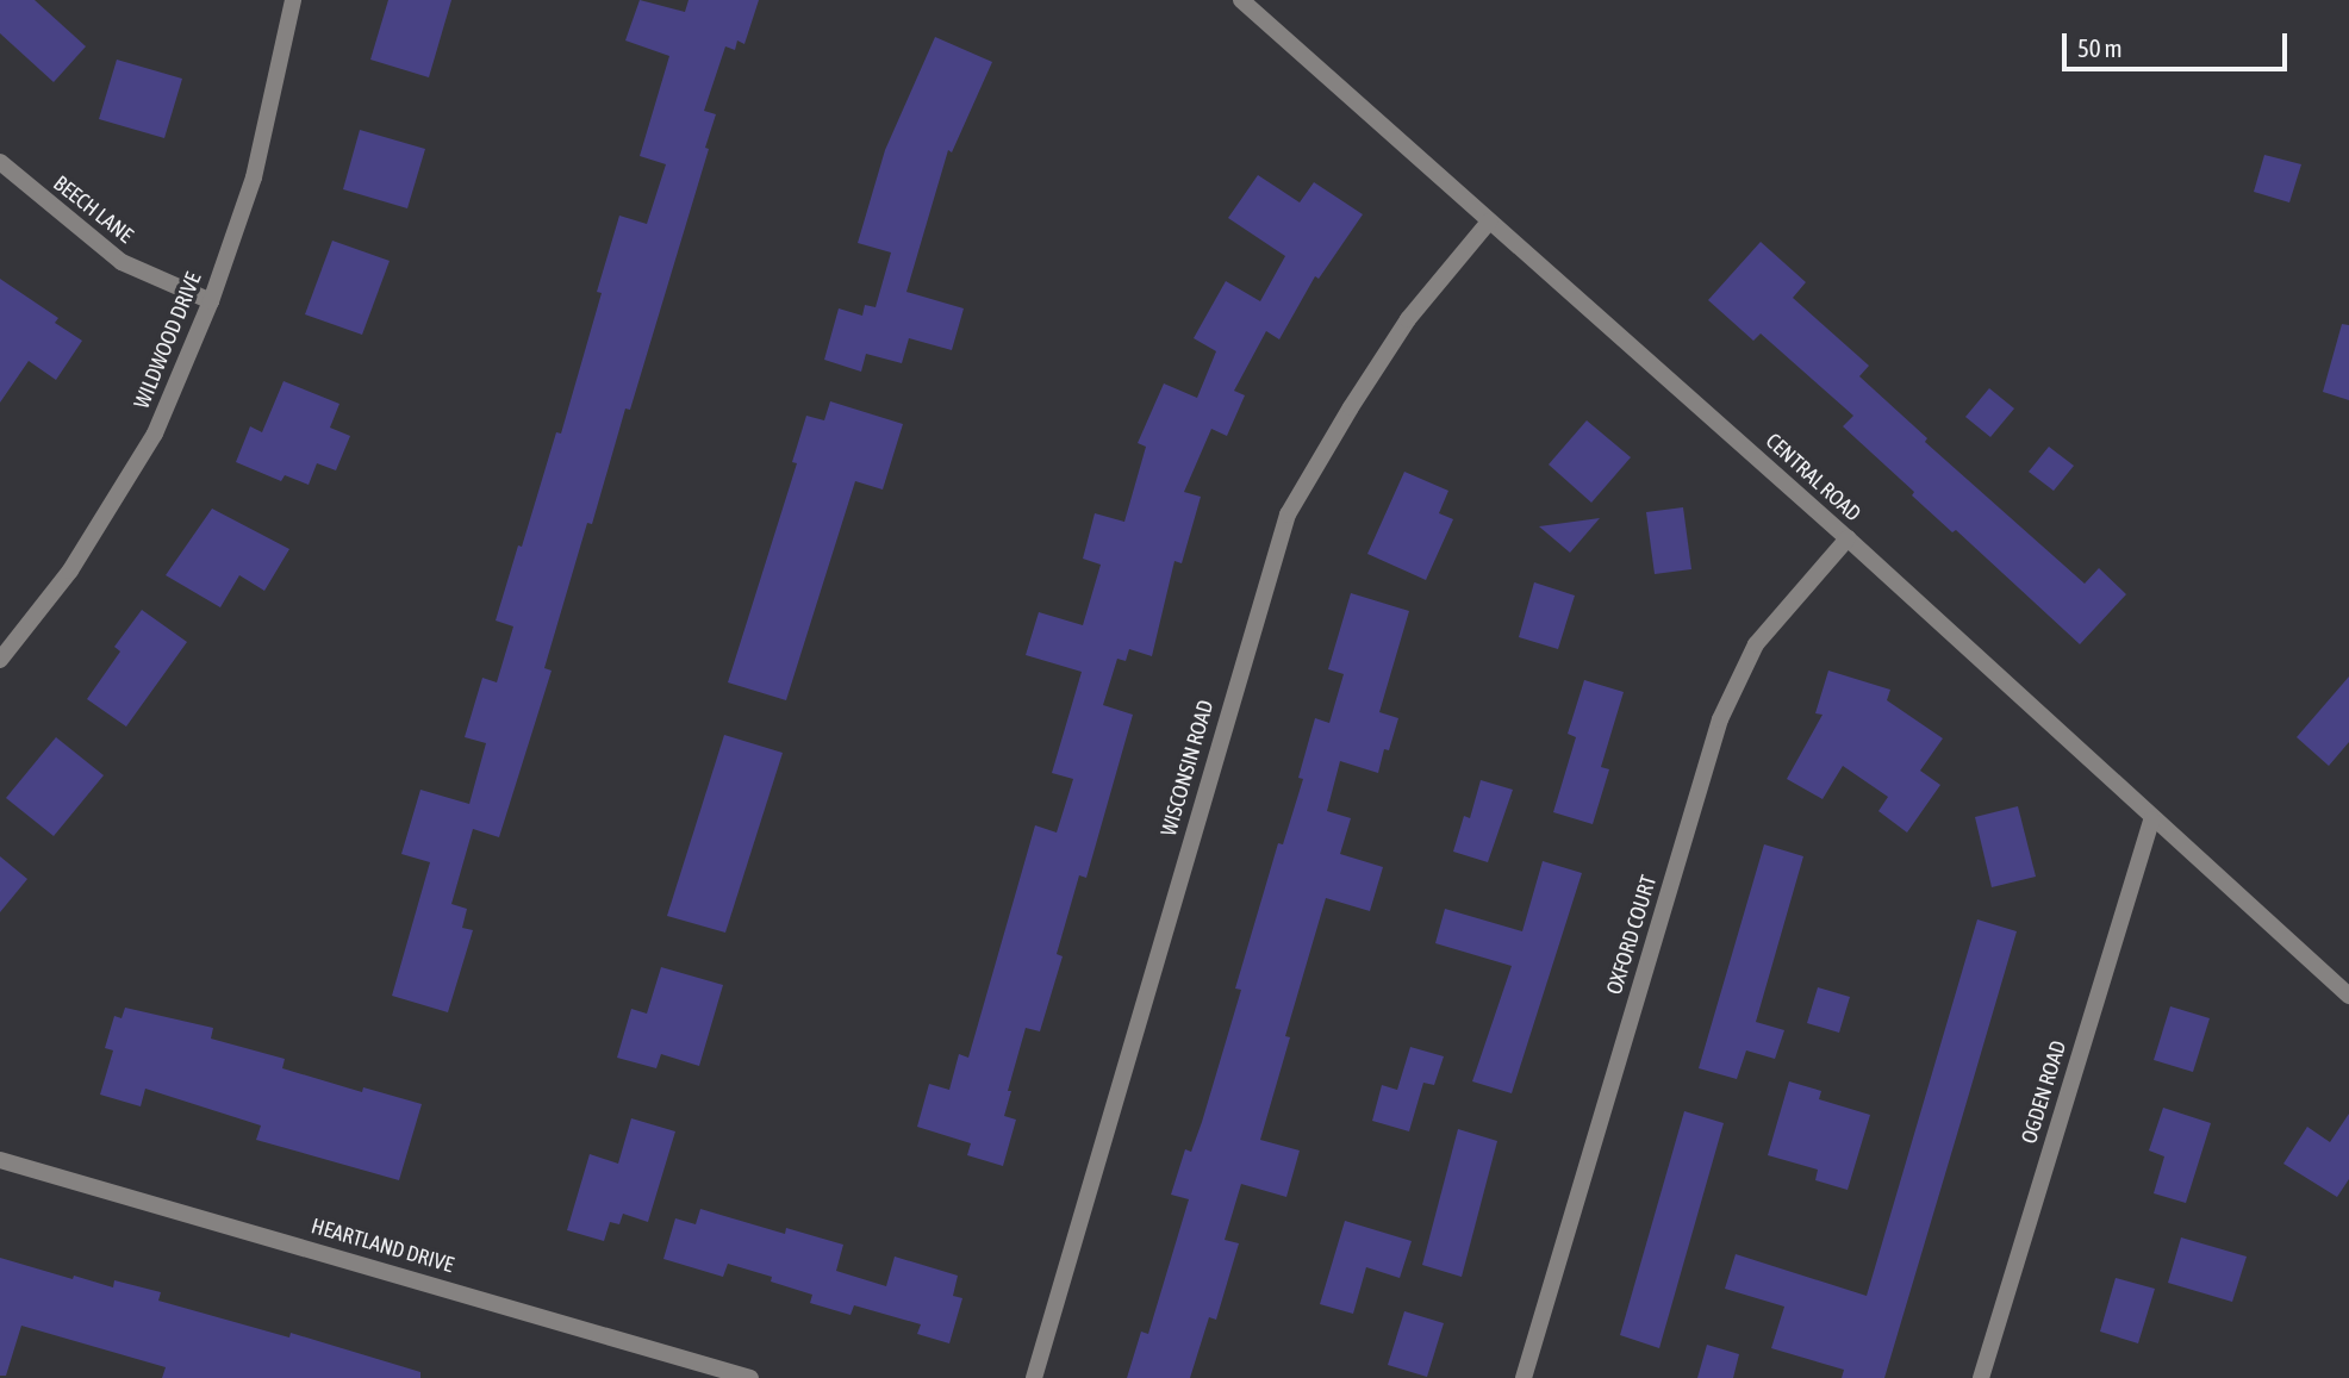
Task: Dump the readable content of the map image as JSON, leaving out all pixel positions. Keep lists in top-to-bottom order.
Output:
{
  "streets": {
    "street": [
      "BEECH LANE",
      "WILDWOOD DRIVE",
      "CENTRAL ROAD",
      "WISCONSIN ROAD",
      "OXFORD COURT",
      "OGDEN ROAD",
      "HEARTLAND DRIVE"
    ]
  },
  "crossings": [
    ["BEECH LANE", "WILDWOOD DRIVE"],
    ["CENTRAL ROAD", "WISCONSIN ROAD"],
    ["CENTRAL ROAD", "OXFORD COURT"],
    ["CENTRAL ROAD", "OGDEN ROAD"]
  ],
  "scale_bar": "50 m"
}
